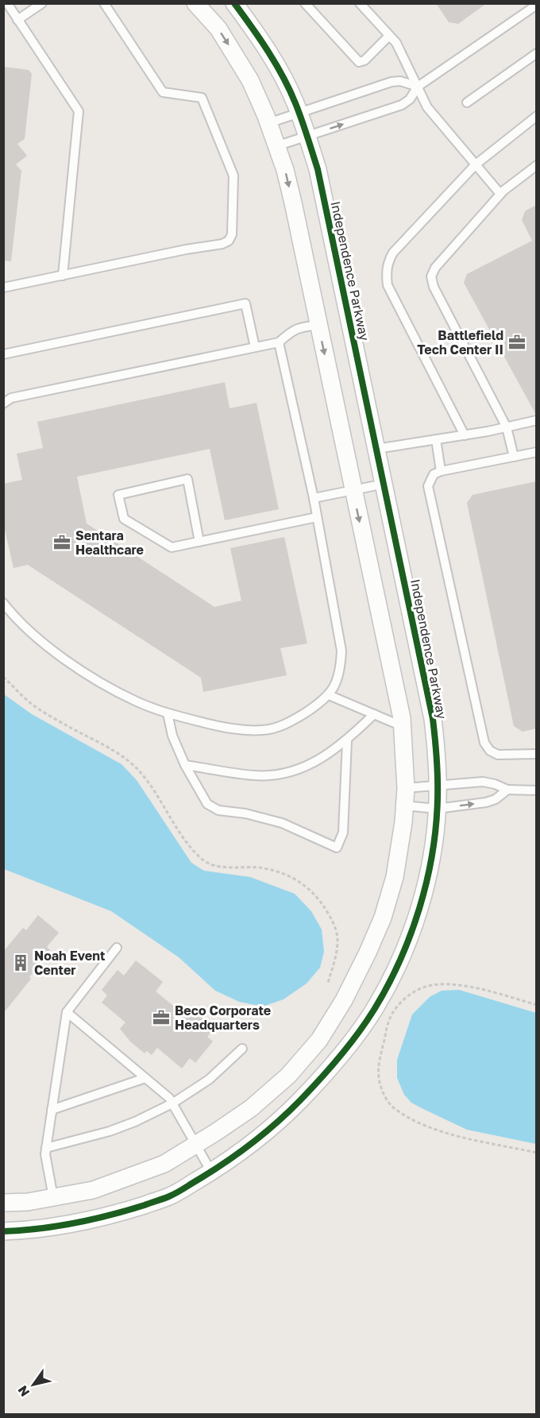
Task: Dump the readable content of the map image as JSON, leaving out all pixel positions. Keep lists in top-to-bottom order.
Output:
{
  "streets": {
    "street": ["Independence Parkway"]
  },
  "places": {
    "office": ["Battlefield Tech Center II", "Sentara Healthcare", "Beco Corporate Headquarters"],
    "building": ["Noah Event Center"]
  },
  "north": "bottom left"
}
